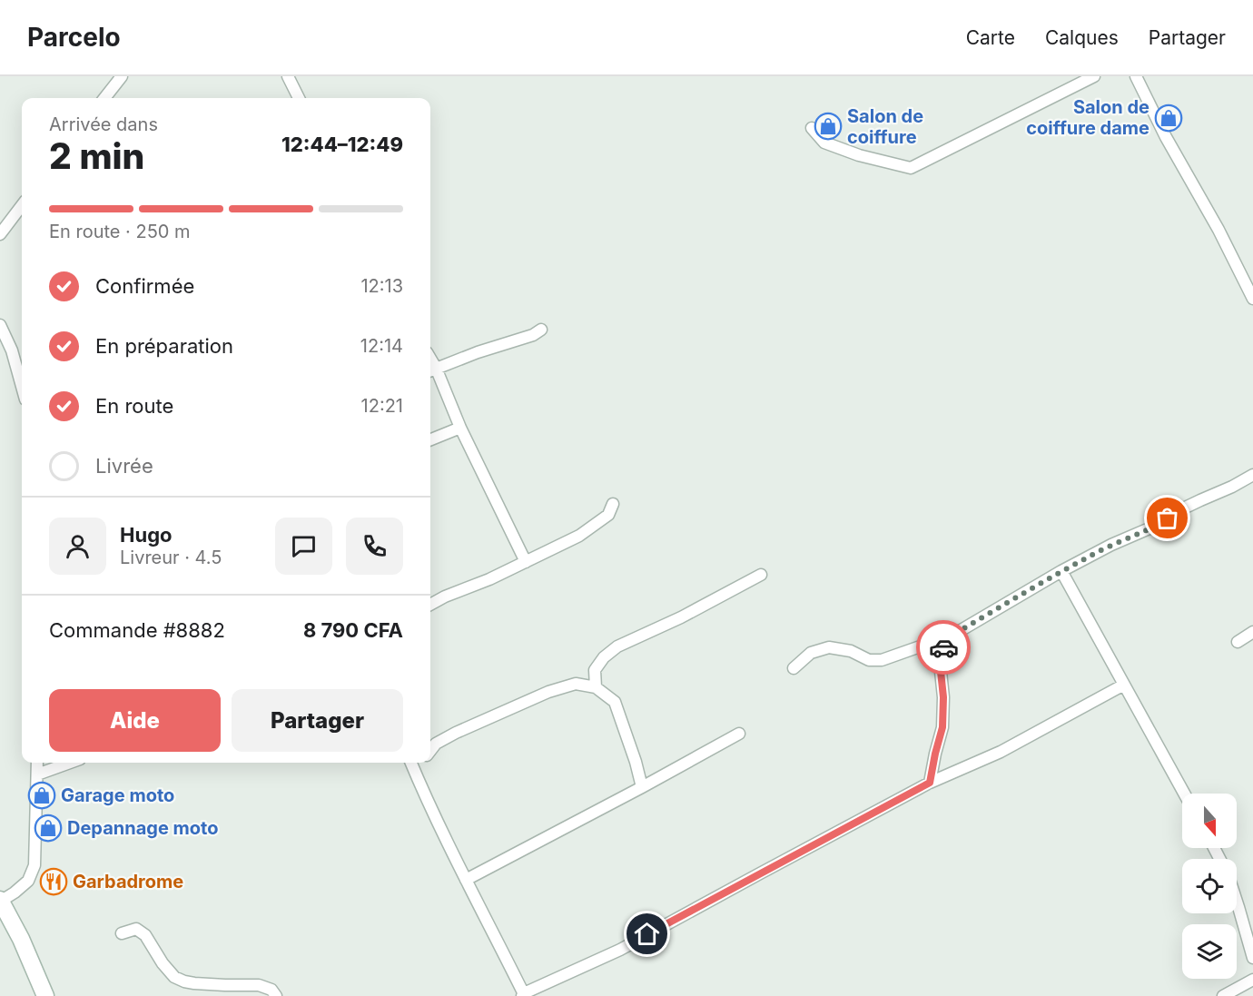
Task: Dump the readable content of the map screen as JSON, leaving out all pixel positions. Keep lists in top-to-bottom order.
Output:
{
  "places": {
    "shop": [
      "Salon de coiffure dame",
      "Salon de coiffure",
      "Garage moto",
      "Depannage moto"
    ],
    "restaurant": ["Garbadrome"]
  },
  "north": "bottom",
  "page": {
    "header": "Parcelo",
    "nav": ["Carte", "Calques", "Partager"],
    "heading": ["2 min", "Arrivée dans", "12:44–12:49"],
    "panel": [
      "Hugo",
      "Livreur · 4.5",
      "Commande #8882",
      "8 790 CFA"
    ],
    "bar": "En route · 250 m",
    "list": [
      ["Confirmée", "12:13"],
      ["En préparation", "12:14"],
      ["En route", "12:21"],
      "Livrée"
    ],
    "buttons": ["Aide", "Partager"]
  }
}
